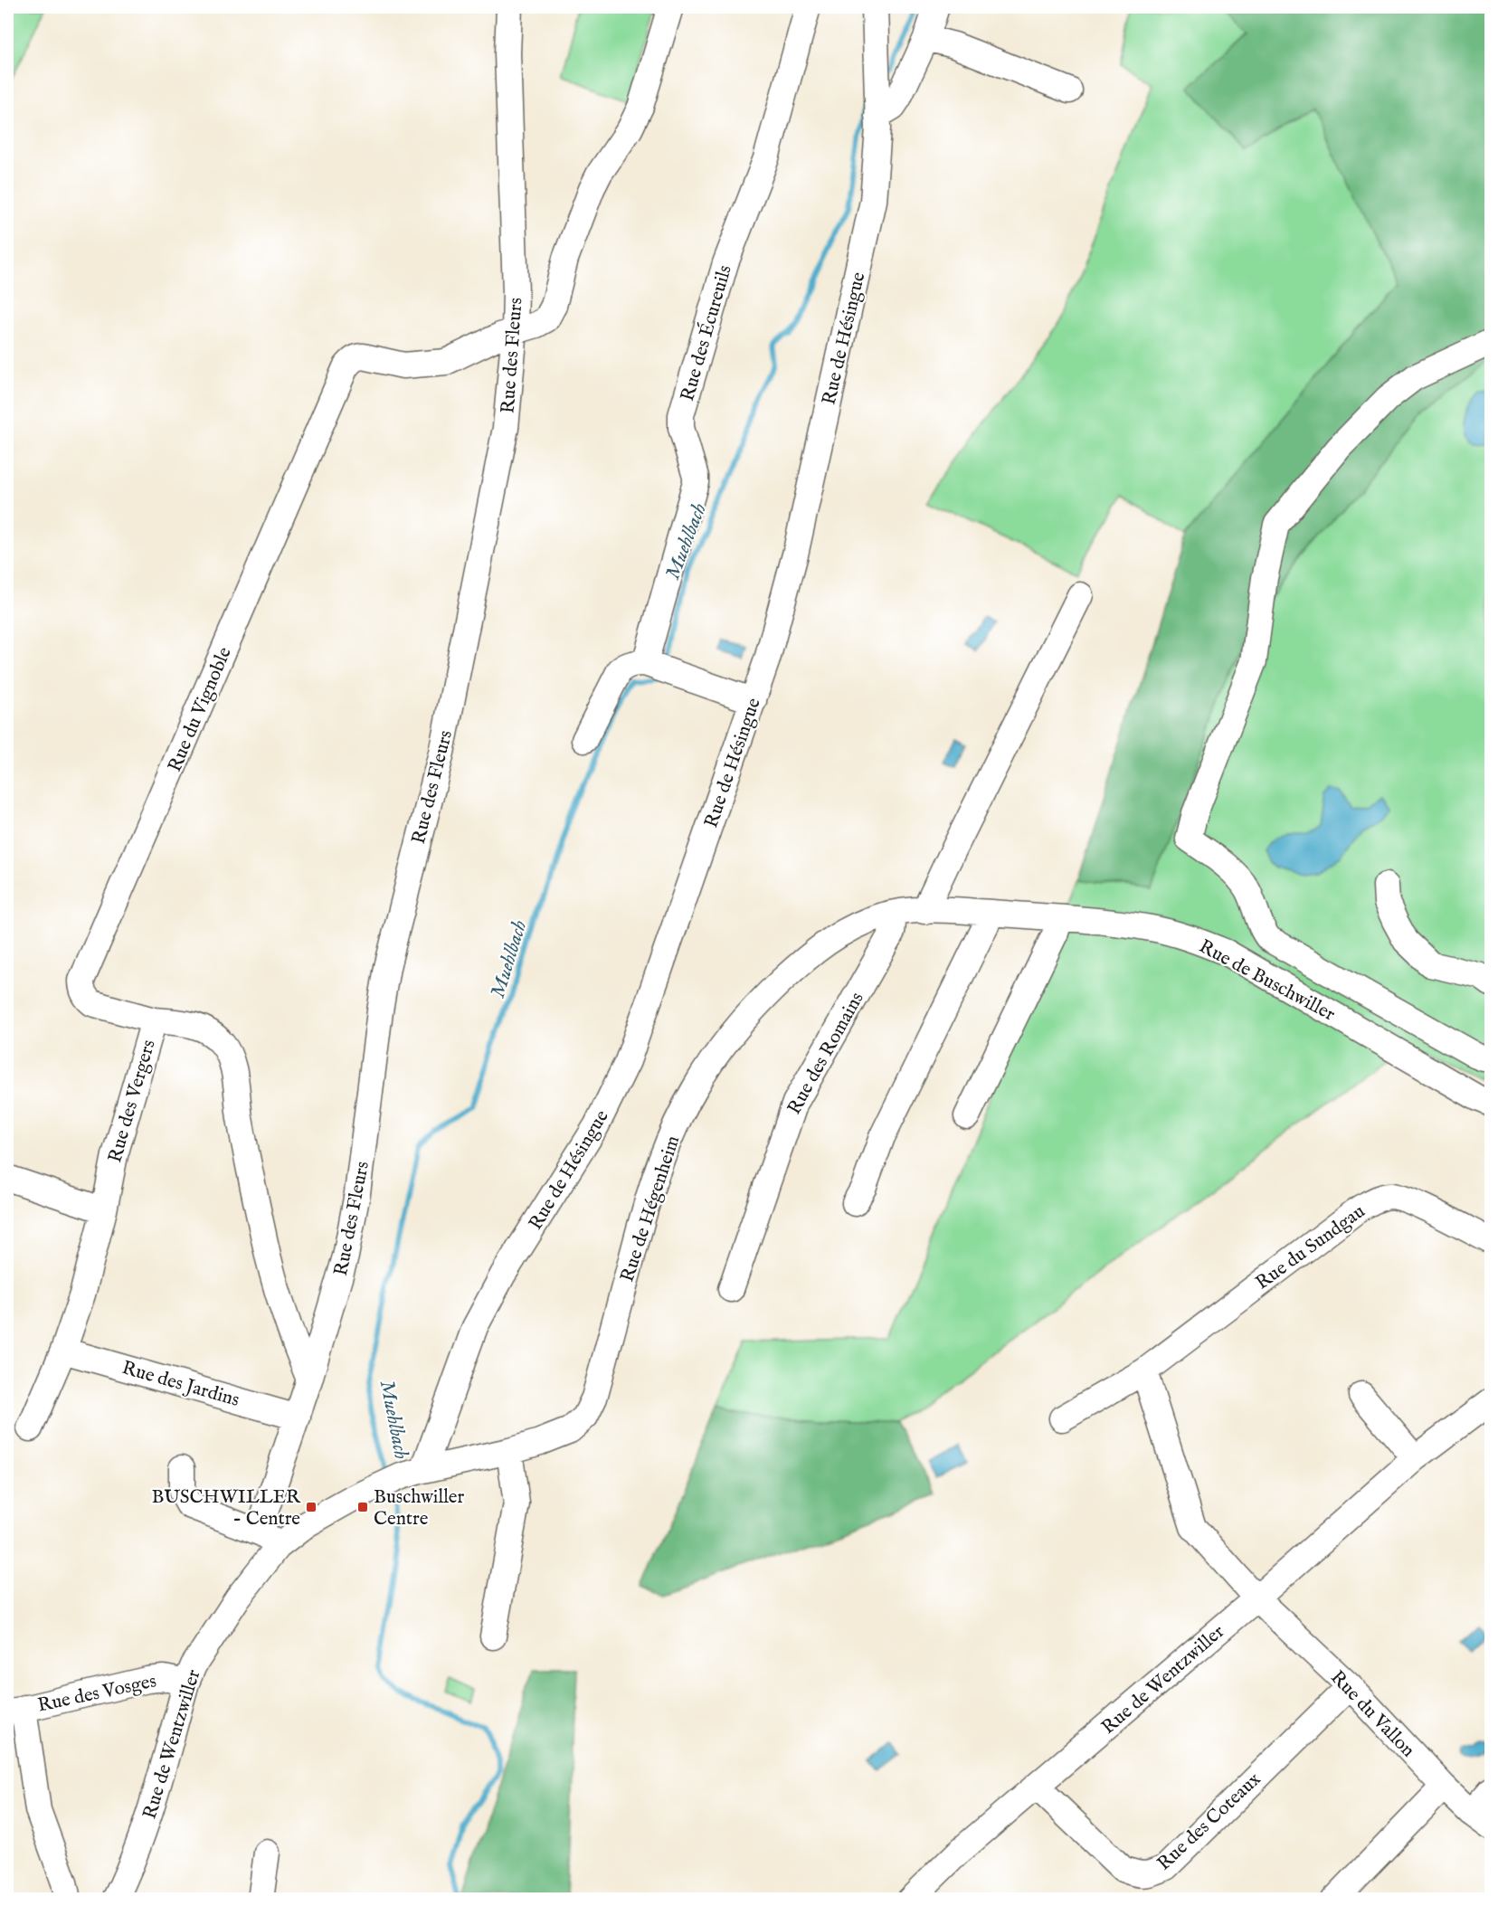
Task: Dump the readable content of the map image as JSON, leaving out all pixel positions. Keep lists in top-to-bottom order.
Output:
{
  "streets": {
    "street": [
      "Rue des Écureuils",
      "Rue de Hésingue",
      "Rue des Fleurs",
      "Rue du Vignoble",
      "Rue de Buschwiller",
      "Rue des Romains",
      "Rue des Vergers",
      "Rue de Hégenheim",
      "Rue du Sundgau",
      "Rue des Jardins",
      "Rue de Wentzwiller",
      "Rue des Vosges",
      "Rue du Vallon",
      "Rue des Coteaux"
    ]
  },
  "crossings": [
    ["Rue de Hésingue", "Rue de Hégenheim"],
    ["Rue de Hésingue", "Rue de Wentzwiller"],
    ["Rue des Fleurs", "Rue du Vignoble"],
    ["Rue des Fleurs", "Rue des Vergers"],
    ["Rue des Fleurs", "Rue des Jardins"],
    ["Rue des Fleurs", "Rue de Wentzwiller"],
    ["Rue du Vignoble", "Rue des Vergers"],
    ["Rue de Buschwiller", "Rue de Hégenheim"],
    ["Rue des Romains", "Rue de Hégenheim"],
    ["Rue des Vergers", "Rue des Jardins"],
    ["Rue de Hégenheim", "Rue de Wentzwiller"],
    ["Rue de Wentzwiller", "Rue des Vosges"],
    ["Rue de Wentzwiller", "Rue du Vallon"],
    ["Rue de Wentzwiller", "Rue des Coteaux"],
    ["Rue du Vallon", "Rue des Coteaux"]
  ],
  "water": ["Muehlbach"],
  "places": {
    "transit": ["BUSCHWILLER - Centre", "Buschwiller Centre"]
  }
}
